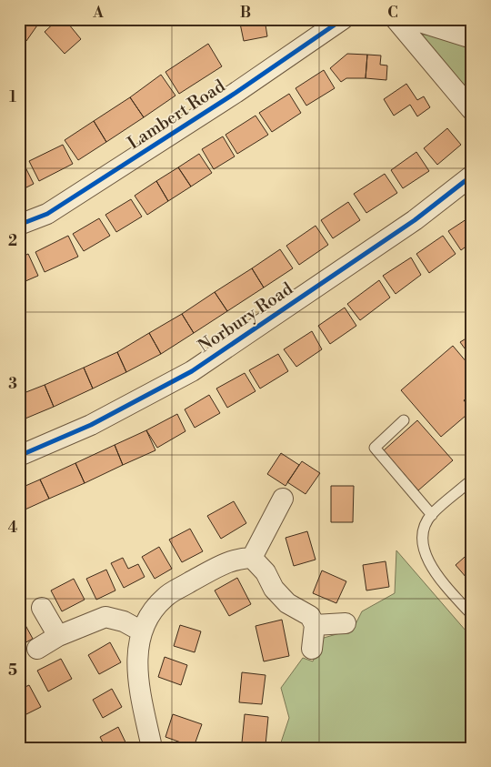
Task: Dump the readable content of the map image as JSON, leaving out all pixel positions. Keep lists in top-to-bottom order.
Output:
{
  "streets": {
    "street": ["Lambert Road", "Norbury Road"]
  },
  "grid": {
    "columns": ["A", "B", "C"],
    "rows": [
      "1",
      "2",
      "3",
      "4",
      "5"
    ]
  }
}
